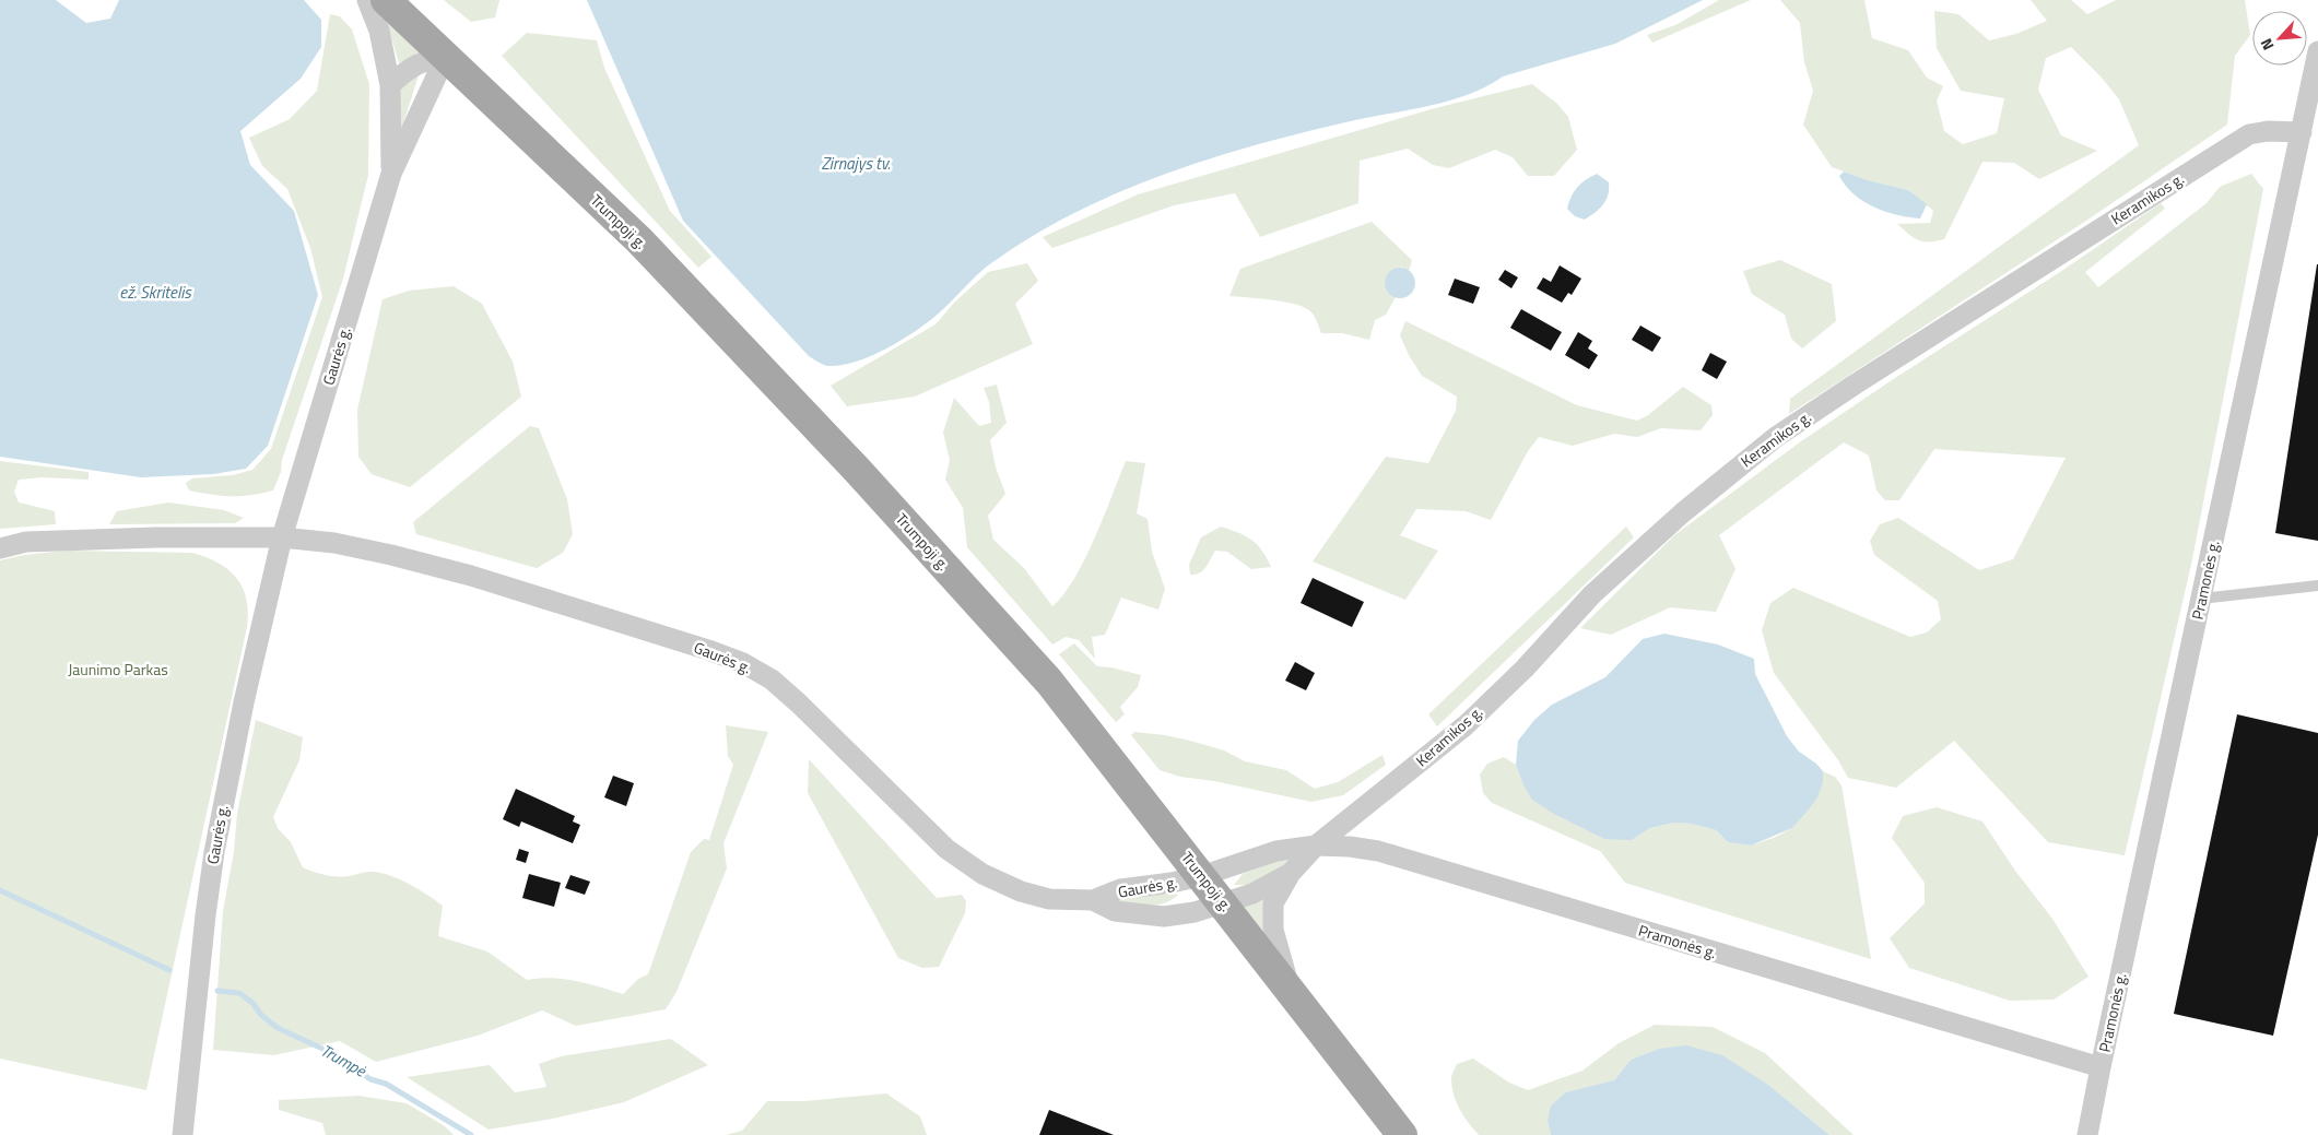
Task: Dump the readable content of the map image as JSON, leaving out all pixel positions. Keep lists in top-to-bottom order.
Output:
{
  "streets": {
    "main road": ["Trumpoji g."],
    "street": ["Keramikos g.", "Gaurės g.", "Pramonės g."]
  },
  "crossings": [
    ["Keramikos g.", "Pramonės g."],
    ["Trumpoji g.", "Gaurės g."],
    ["Trumpoji g.", "Pramonės g."],
    ["Gaurės g.", "Pramonės g."]
  ],
  "water": ["Zirnajys tv.", "ež. Skritelis", "Trumpė"],
  "parks": ["Jaunimo Parkas"],
  "north": "bottom left"
}
